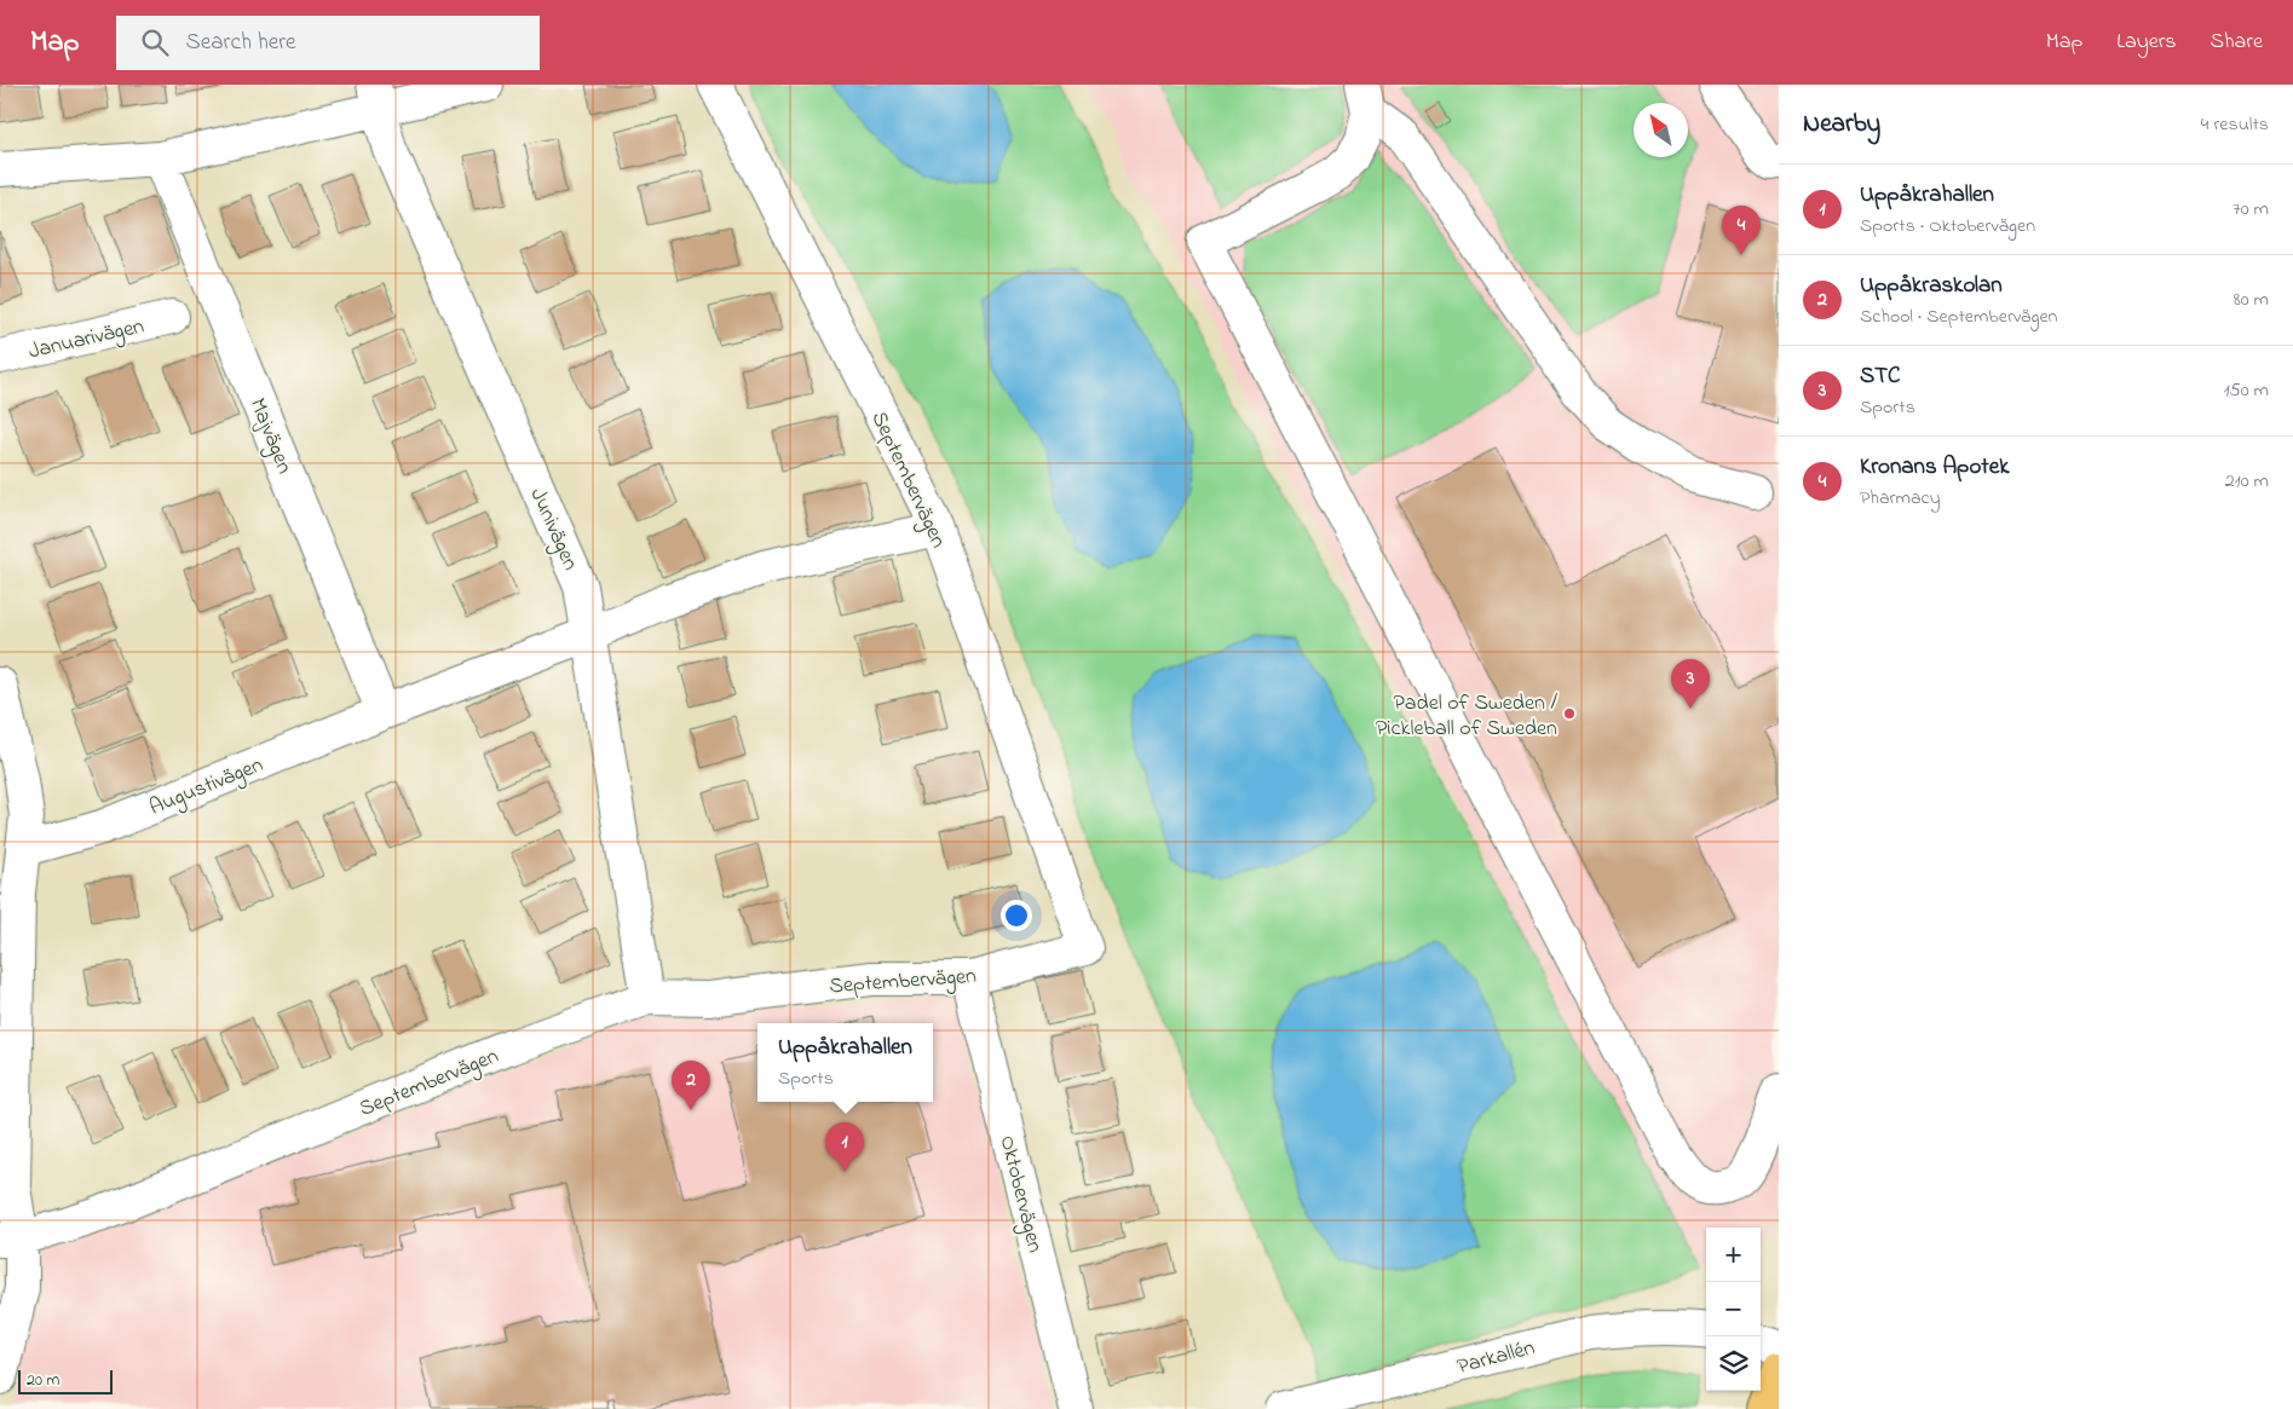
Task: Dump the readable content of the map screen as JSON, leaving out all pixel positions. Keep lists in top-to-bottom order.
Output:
{
  "streets": {
    "street": [
      "Januarivägen",
      "Majvägen",
      "Septembervägen",
      "Junivägen",
      "Augustivägen",
      "Oktobervägen",
      "Parkallén"
    ]
  },
  "crossings": [
    ["Majvägen", "Augustivägen"],
    ["Septembervägen", "Junivägen"],
    ["Septembervägen", "Augustivägen"],
    ["Septembervägen", "Oktobervägen"],
    ["Junivägen", "Augustivägen"]
  ],
  "places": ["Padel of Sweden / Pickleball of Sweden"],
  "scale_bar": "20 m",
  "north": "top left",
  "page": {
    "header": "Map",
    "search": "Search here",
    "nav": ["Map", "Layers", "Share"],
    "heading": ["Nearby", "4 results"],
    "list": [
      {
        "mark": "1",
        "name": "Uppåkrahallen",
        "note": "Sports · Oktobervägen",
        "value": "70 m"
      },
      {
        "mark": "2",
        "name": "Uppåkraskolan",
        "note": "School · Septembervägen",
        "value": "80 m"
      },
      {
        "mark": "3",
        "name": "STC",
        "note": "Sports",
        "value": "150 m"
      },
      {
        "mark": "4",
        "name": "Kronans Apotek",
        "note": "Pharmacy",
        "value": "210 m"
      }
    ],
    "pins": [
      "4",
      "3",
      "2",
      "1"
    ],
    "popup": ["Uppåkrahallen", "Sports"],
    "map_buttons": ["+", "−"],
    "scale": "20 m"
  }
}
